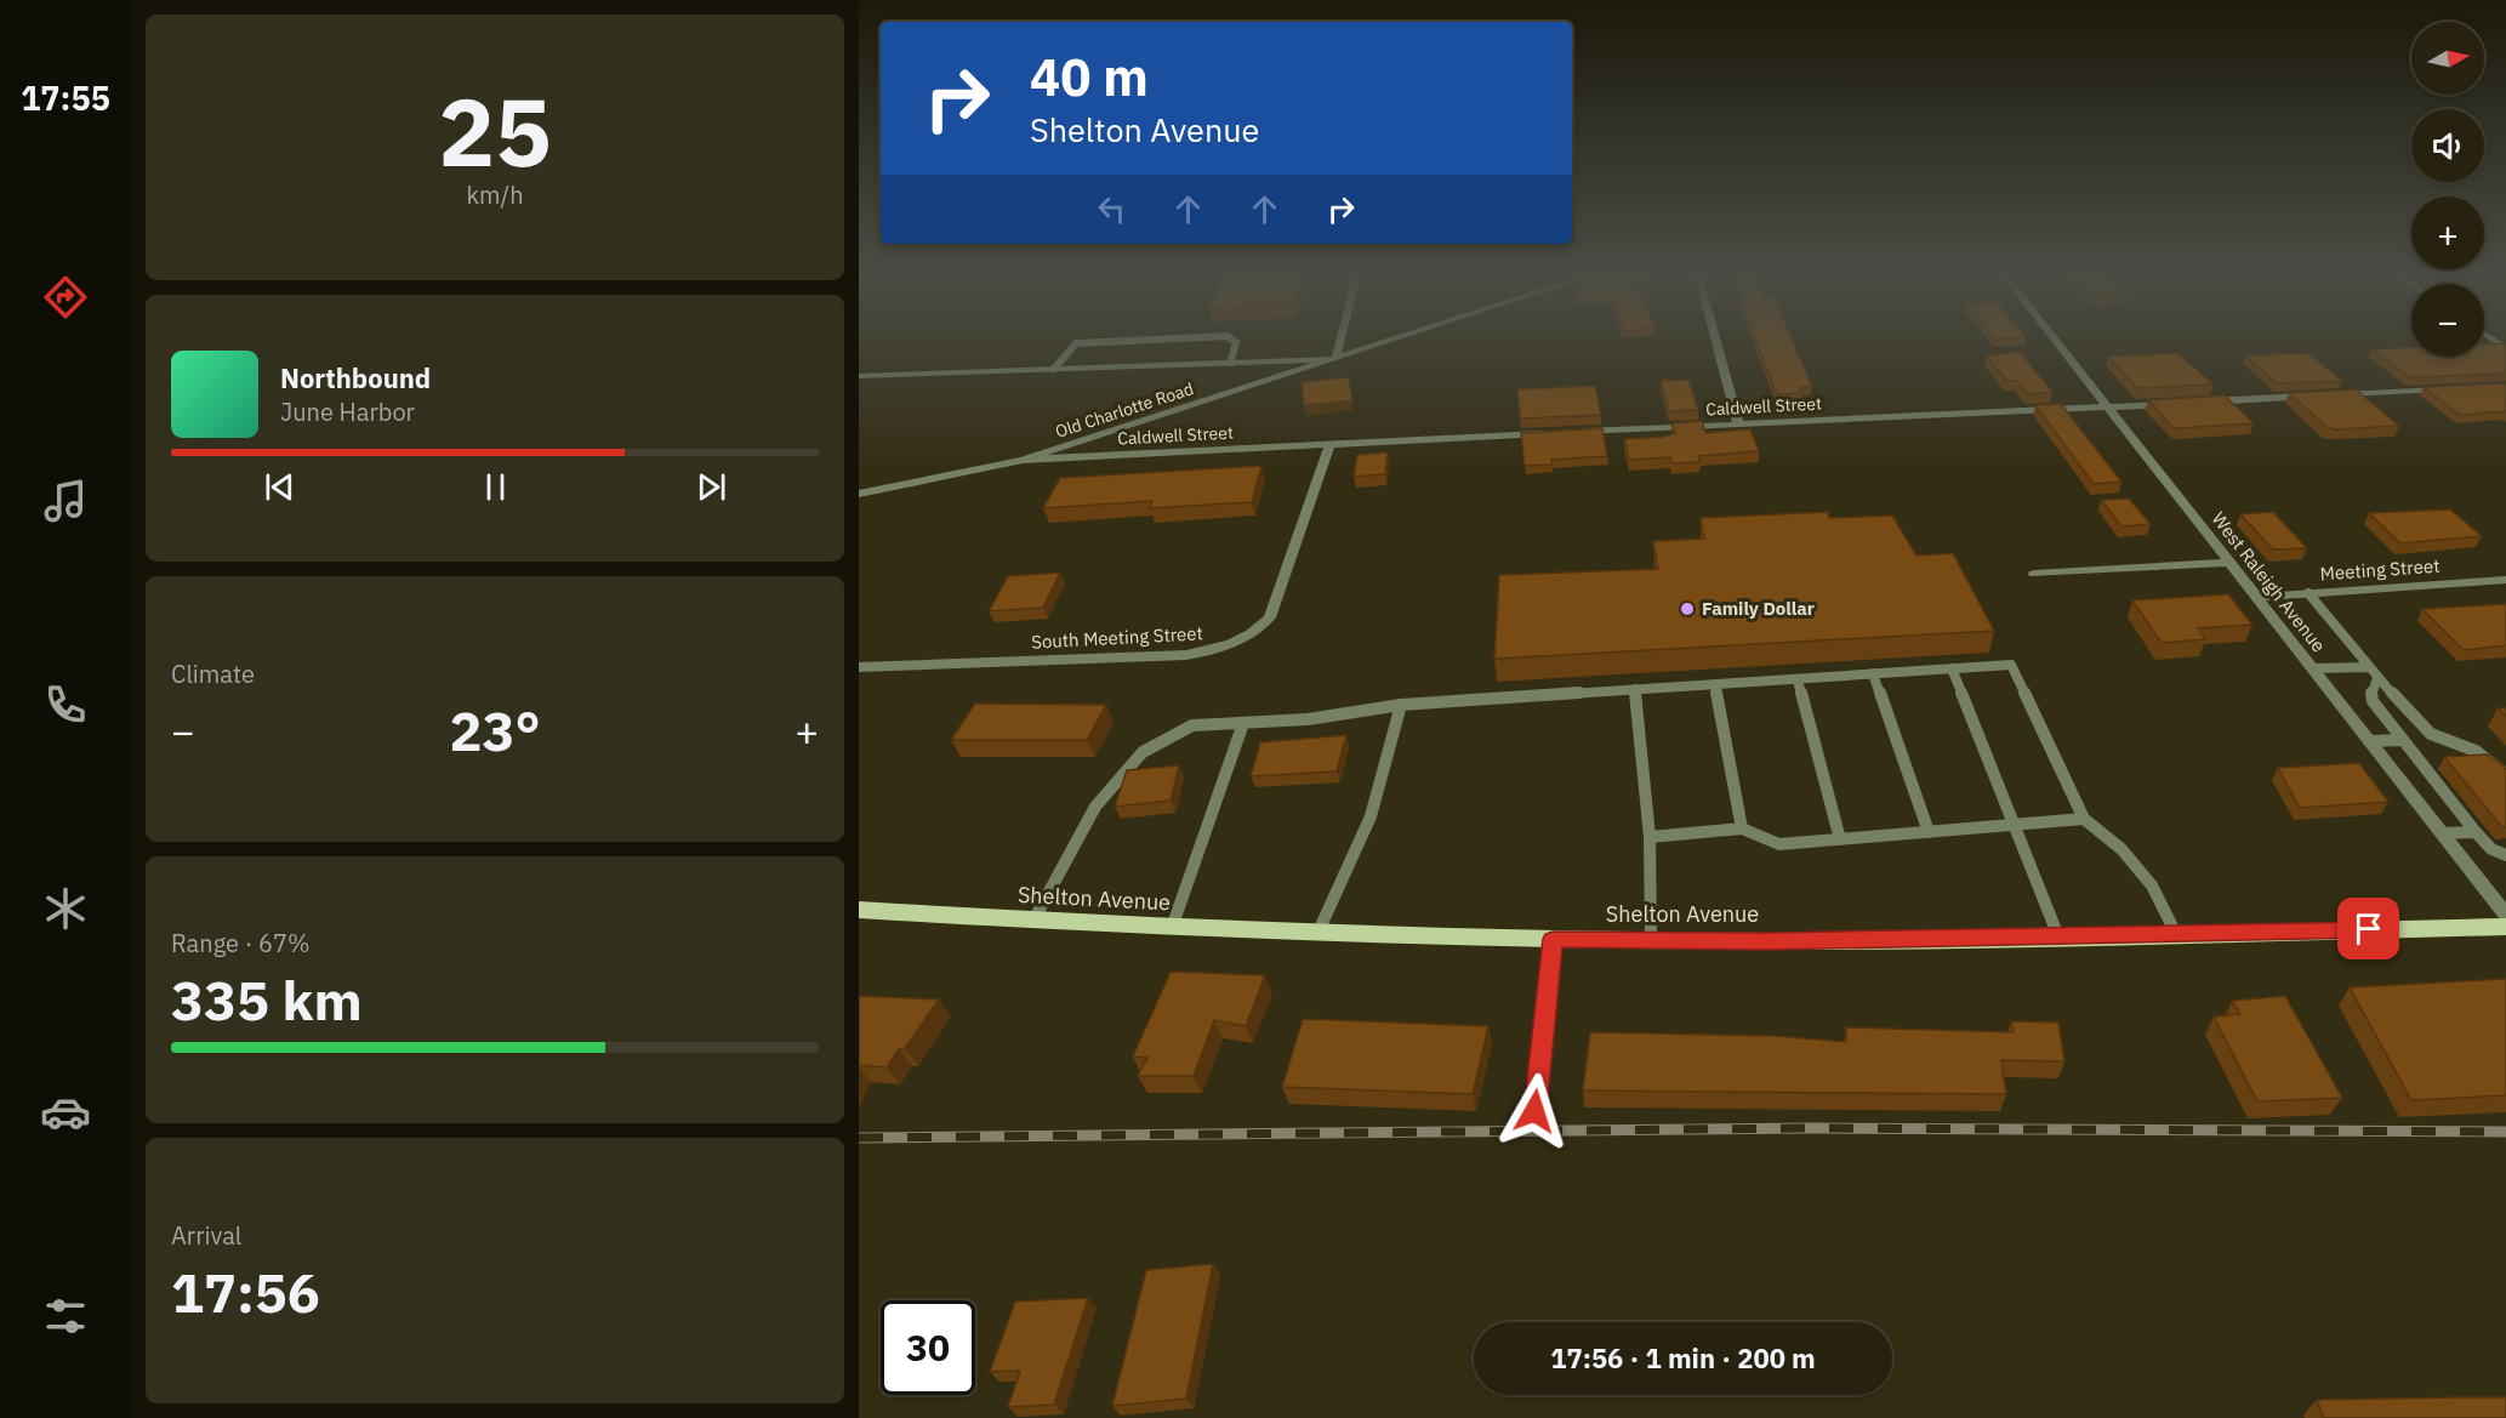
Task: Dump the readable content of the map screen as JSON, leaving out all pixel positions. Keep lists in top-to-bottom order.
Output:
{
  "streets": {
    "main road": ["Shelton Avenue"],
    "street": [
      "Caldwell Street",
      "Old Charlotte Road",
      "Meeting Street",
      "West Raleigh Avenue",
      "South Meeting Street"
    ]
  },
  "crossings": [
    ["Caldwell Street", "Old Charlotte Road"],
    ["Caldwell Street", "West Raleigh Avenue"],
    ["Caldwell Street", "South Meeting Street"],
    ["Meeting Street", "West Raleigh Avenue"]
  ],
  "places": ["Family Dollar"],
  "north": "right",
  "page": {
    "tabs": "17:55",
    "tile": [
      ["25", "km/h"],
      "Climate",
      ["Range · 67%", "335 km"],
      ["Arrival", "17:56"]
    ],
    "map_buttons": ["+", "−"],
    "turn": ["40 m", "Shelton Avenue"],
    "song": ["Northbound", "June Harbor"],
    "heat": ["−", "23°", "+"],
    "limit": "30",
    "trip": "17:56 · 1 min · 200 m"
  }
}
